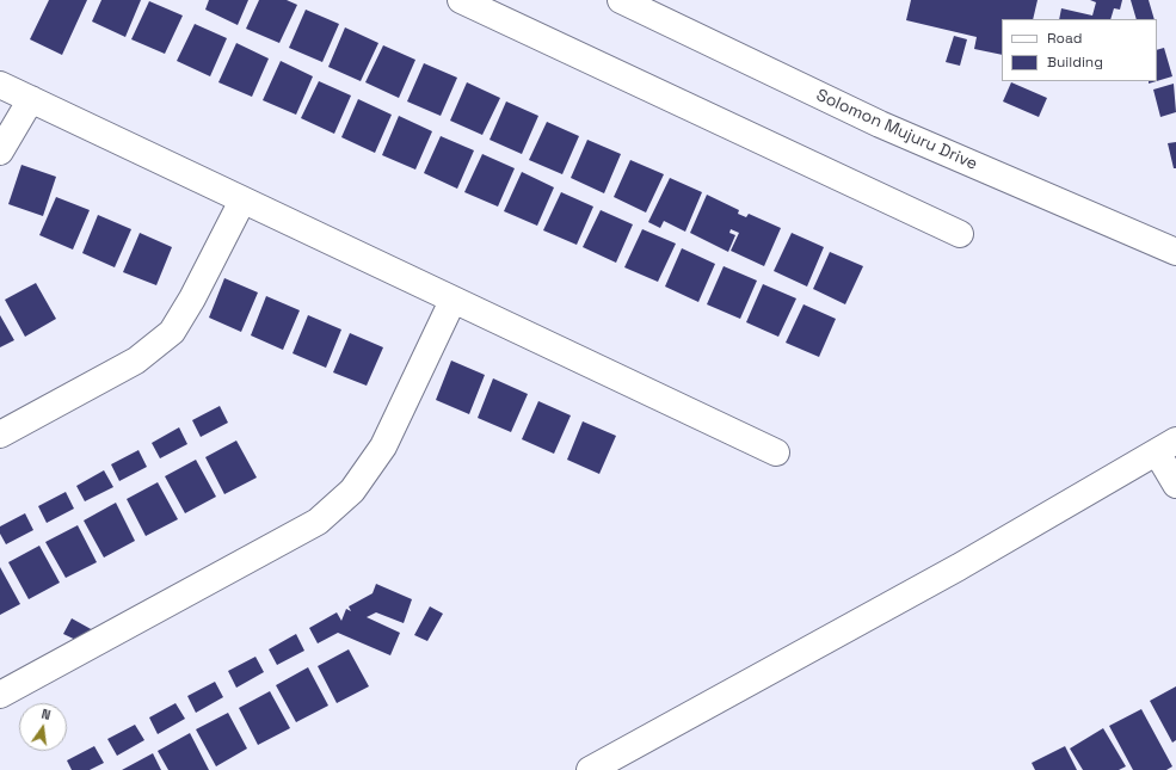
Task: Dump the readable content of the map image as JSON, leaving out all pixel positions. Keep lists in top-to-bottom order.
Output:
{
  "streets": {
    "street": ["Solomon Mujuru Drive"]
  },
  "legend": ["Road", "Building"],
  "north": "top"
}
